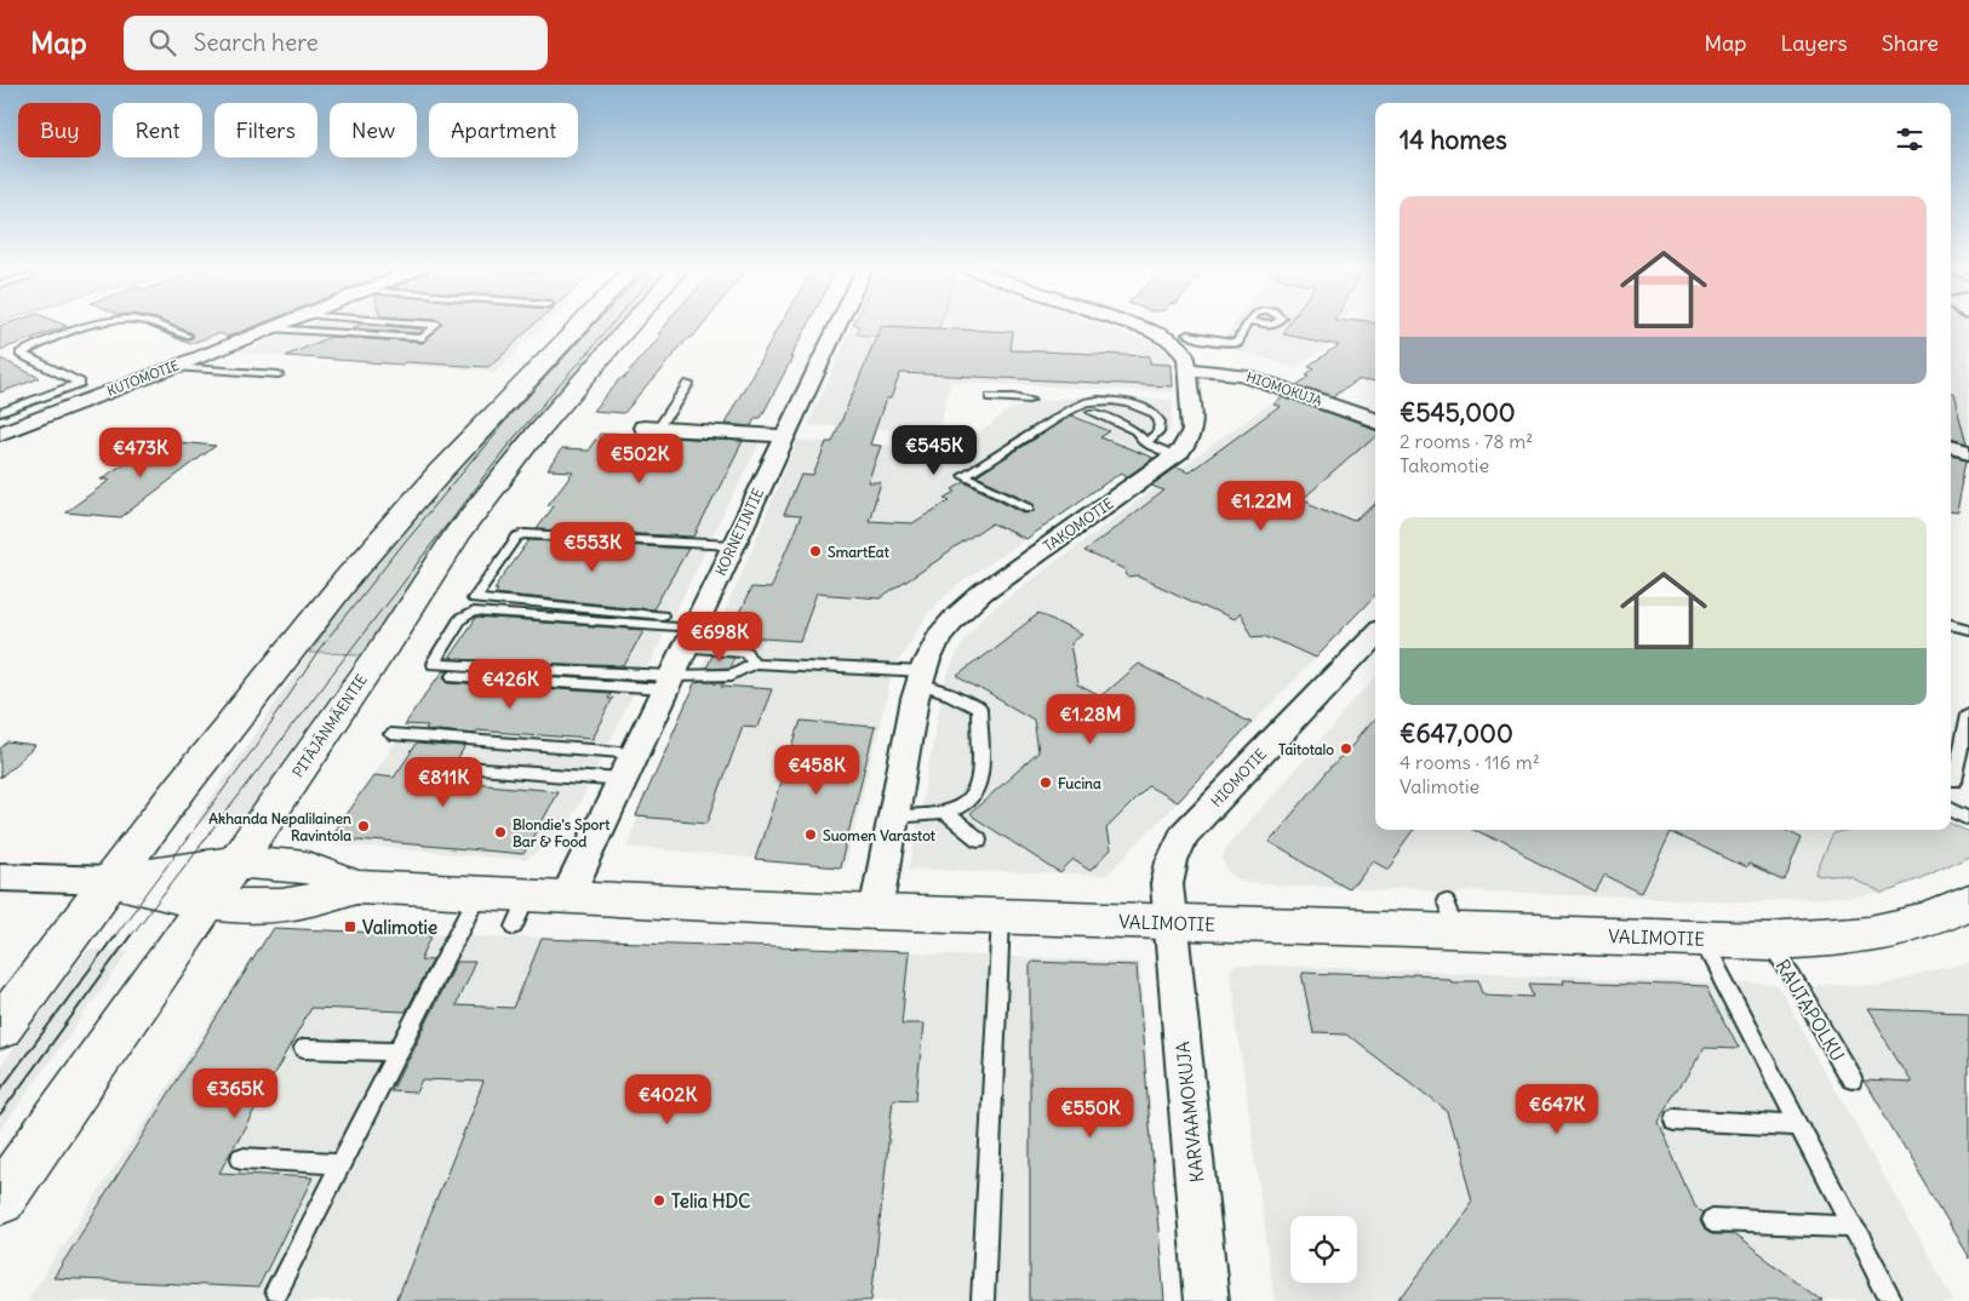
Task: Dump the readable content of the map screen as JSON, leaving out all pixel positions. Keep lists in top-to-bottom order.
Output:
{
  "streets": {
    "main road": ["PITÄJÄNMÄENTIE", "VALIMOTIE"],
    "street": [
      "KUTOMOTIE",
      "HIOMOKUJA",
      "TAKOMOTIE",
      "KORNETINTIE",
      "HIOMOTIE",
      "KARVAAMOKUJA"
    ],
    "lane": ["RAUTAPOLKU"]
  },
  "crossings": [
    ["HIOMOKUJA", "TAKOMOTIE"],
    ["TAKOMOTIE", "VALIMOTIE"],
    ["KORNETINTIE", "VALIMOTIE"],
    ["PITÄJÄNMÄENTIE", "VALIMOTIE"],
    ["HIOMOTIE", "VALIMOTIE"],
    ["HIOMOTIE", "KARVAAMOKUJA"],
    ["VALIMOTIE", "RAUTAPOLKU"],
    ["VALIMOTIE", "KARVAAMOKUJA"]
  ],
  "places": {
    "other": [
      "SmartEat",
      "Taitotalo",
      "Fucina",
      "Akhanda Nepalilainen Ravintola",
      "Blondie's Sport Bar & Food",
      "Suomen Varastot",
      "Telia HDC"
    ],
    "transit": ["Valimotie"]
  },
  "page": {
    "header": "Map",
    "search": "Search here",
    "nav": ["Map", "Layers", "Share"],
    "chip": [
      "Buy",
      "Rent",
      "Filters",
      "New",
      "Apartment"
    ],
    "heading": "14 homes",
    "list": [
      {
        "name": "€545,000",
        "note": "2 rooms · 78 m² · Takomotie"
      },
      {
        "name": "€647,000",
        "note": "4 rooms · 116 m² · Valimotie"
      }
    ],
    "price": [
      "€545K",
      "€473K",
      "€502K",
      "€1.22M",
      "€553K",
      "€698K",
      "€426K",
      "€1.28M",
      "€458K",
      "€811K",
      "€365K",
      "€402K",
      "€647K",
      "€550K"
    ]
  }
}
